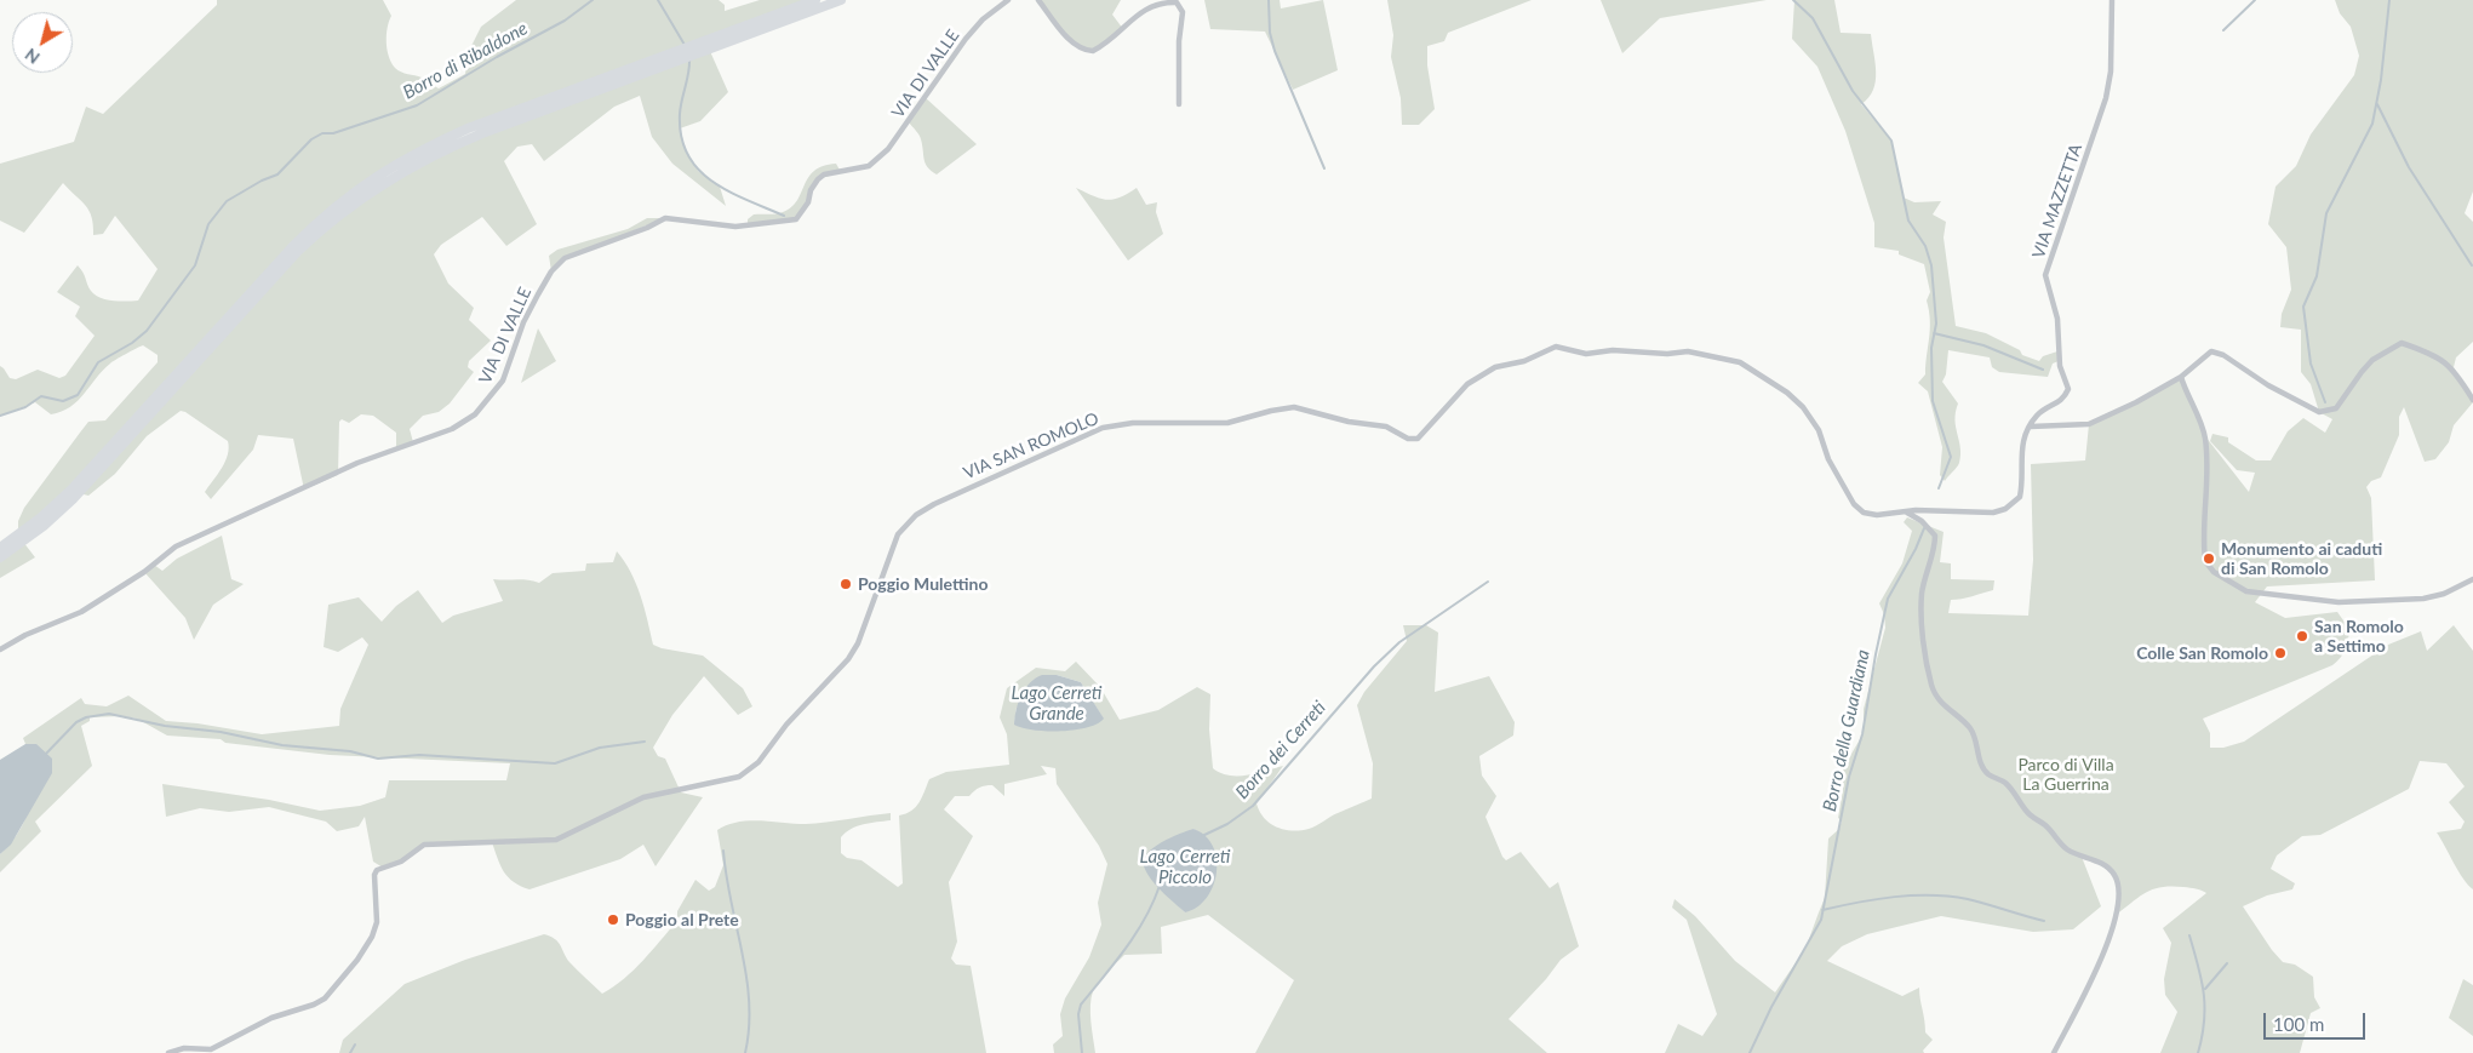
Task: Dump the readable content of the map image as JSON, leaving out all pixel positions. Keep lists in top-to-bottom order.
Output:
{
  "streets": {
    "street": ["VIA DI VALLE", "VIA MAZZETTA", "VIA SAN ROMOLO"]
  },
  "crossings": [
    ["VIA MAZZETTA", "VIA SAN ROMOLO"]
  ],
  "water": [
    "Borro di Ribaldone",
    "Lago Cerreti Grande",
    "Borro della Guardiana",
    "Borro dei Cerreti",
    "Lago Cerreti Piccolo"
  ],
  "parks": ["Parco di Villa La Guerrina"],
  "places": [
    "Monumento ai caduti di San Romolo",
    "Poggio Mulettino",
    "San Romolo a Settimo",
    "Colle San Romolo",
    "Poggio al Prete"
  ],
  "scale_bar": "100 m",
  "north": "bottom left"
}
